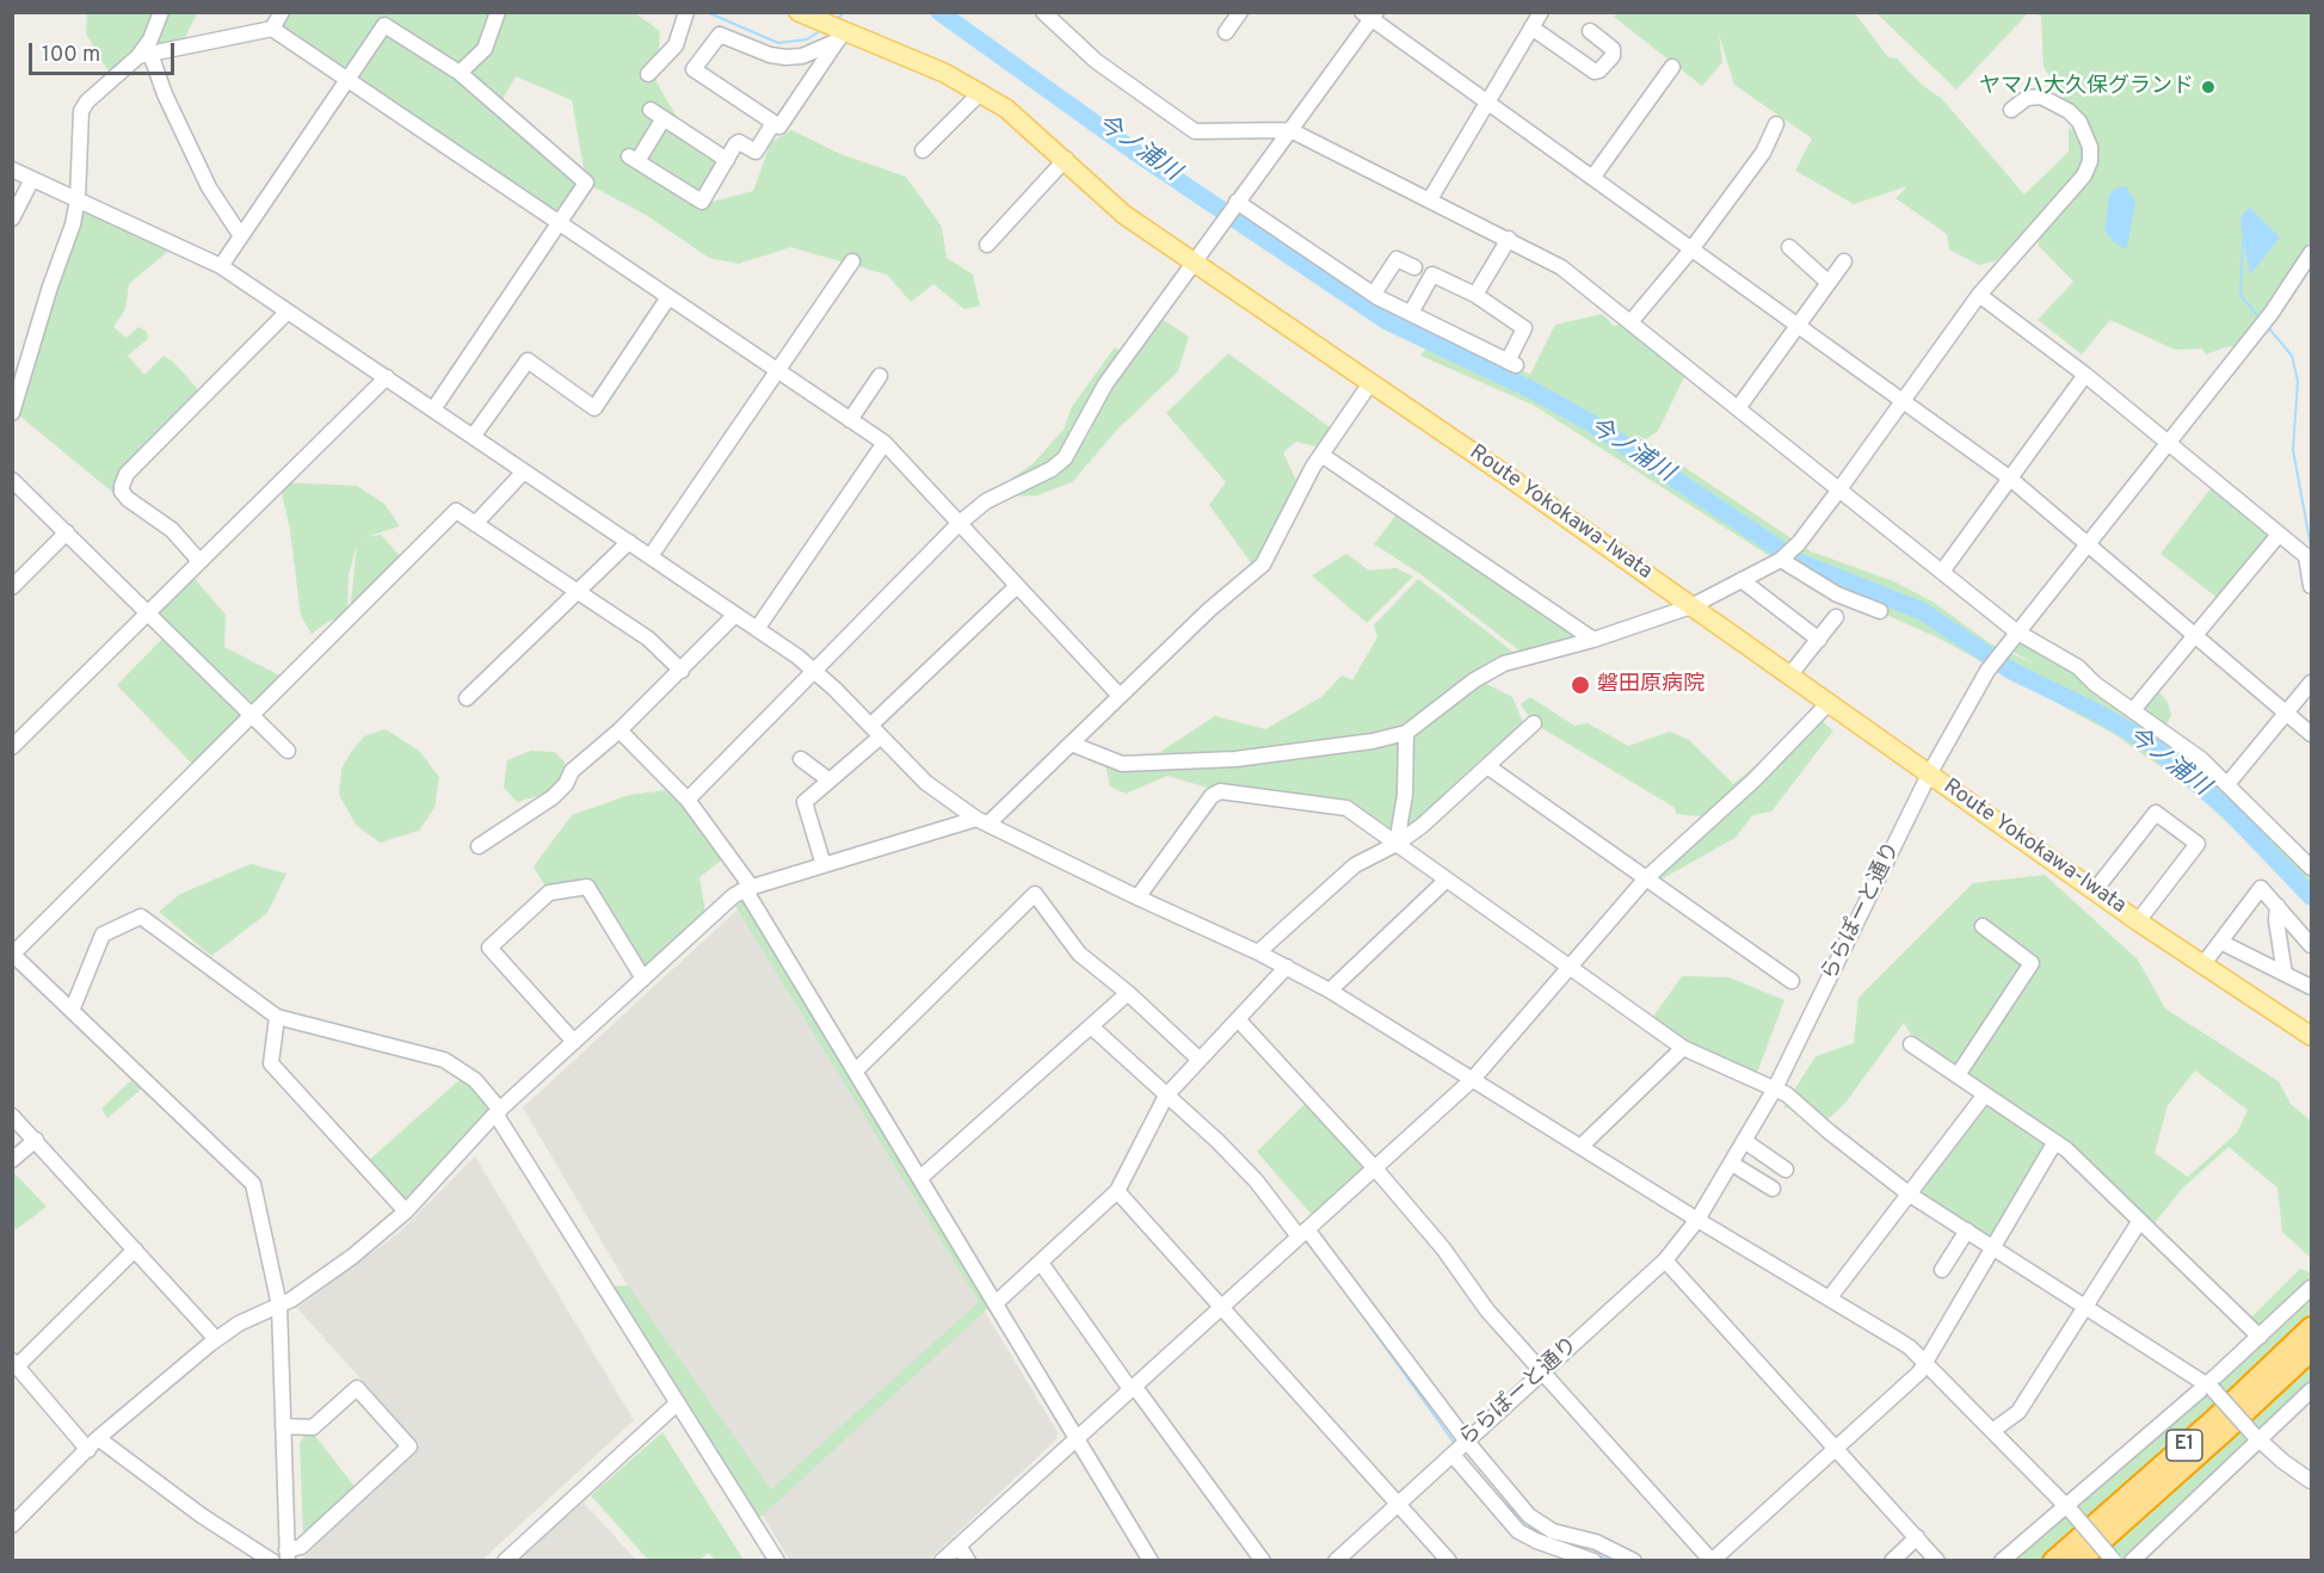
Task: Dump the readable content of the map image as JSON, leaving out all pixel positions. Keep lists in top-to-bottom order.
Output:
{
  "streets": {
    "highway": ["E1"],
    "main road": ["Route Yokokawa-Iwata"],
    "street": ["ららぽーと通り"]
  },
  "crossings": [
    ["Route Yokokawa-Iwata", "ららぽーと通り"]
  ],
  "water": ["今ノ浦川"],
  "places": ["ヤマハ大久保グランド", "磐田原病院"],
  "scale_bar": "100 m"
}
